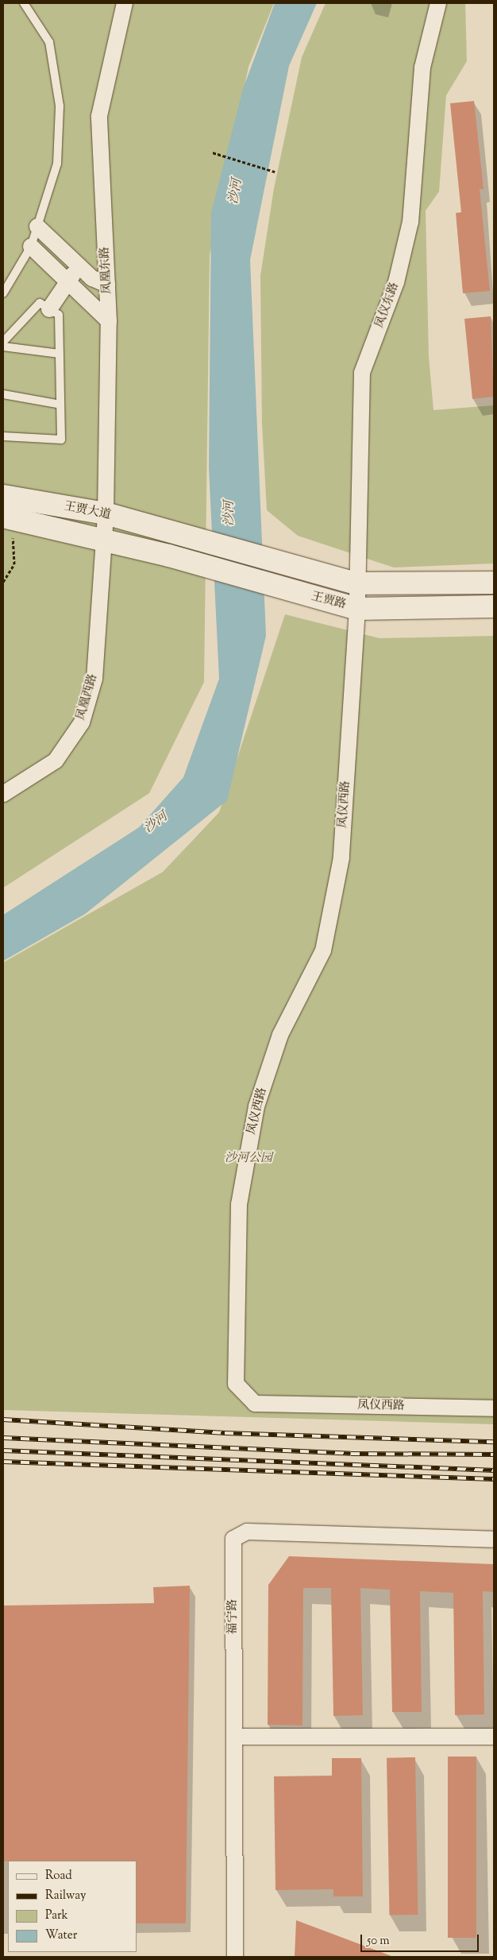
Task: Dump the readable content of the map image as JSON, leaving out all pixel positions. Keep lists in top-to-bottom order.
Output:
{
  "streets": {
    "main road": ["王贾大道", "王贾路"],
    "street": [
      "凤凰东路",
      "凤仪东路",
      "凤凰西路",
      "凤仪西路",
      "福宁路"
    ]
  },
  "crossings": [
    ["凤凰东路", "王贾大道"],
    ["凤凰东路", "凤凰西路"],
    ["凤仪东路", "王贾路"],
    ["凤仪东路", "凤仪西路"],
    ["王贾大道", "王贾路"],
    ["王贾大道", "凤凰西路"],
    ["王贾路", "凤仪西路"]
  ],
  "water": ["沙河"],
  "parks": ["沙河公园"],
  "legend": [
    "Road",
    "Railway",
    "Park",
    "Water"
  ],
  "scale_bar": "50 m"
}
